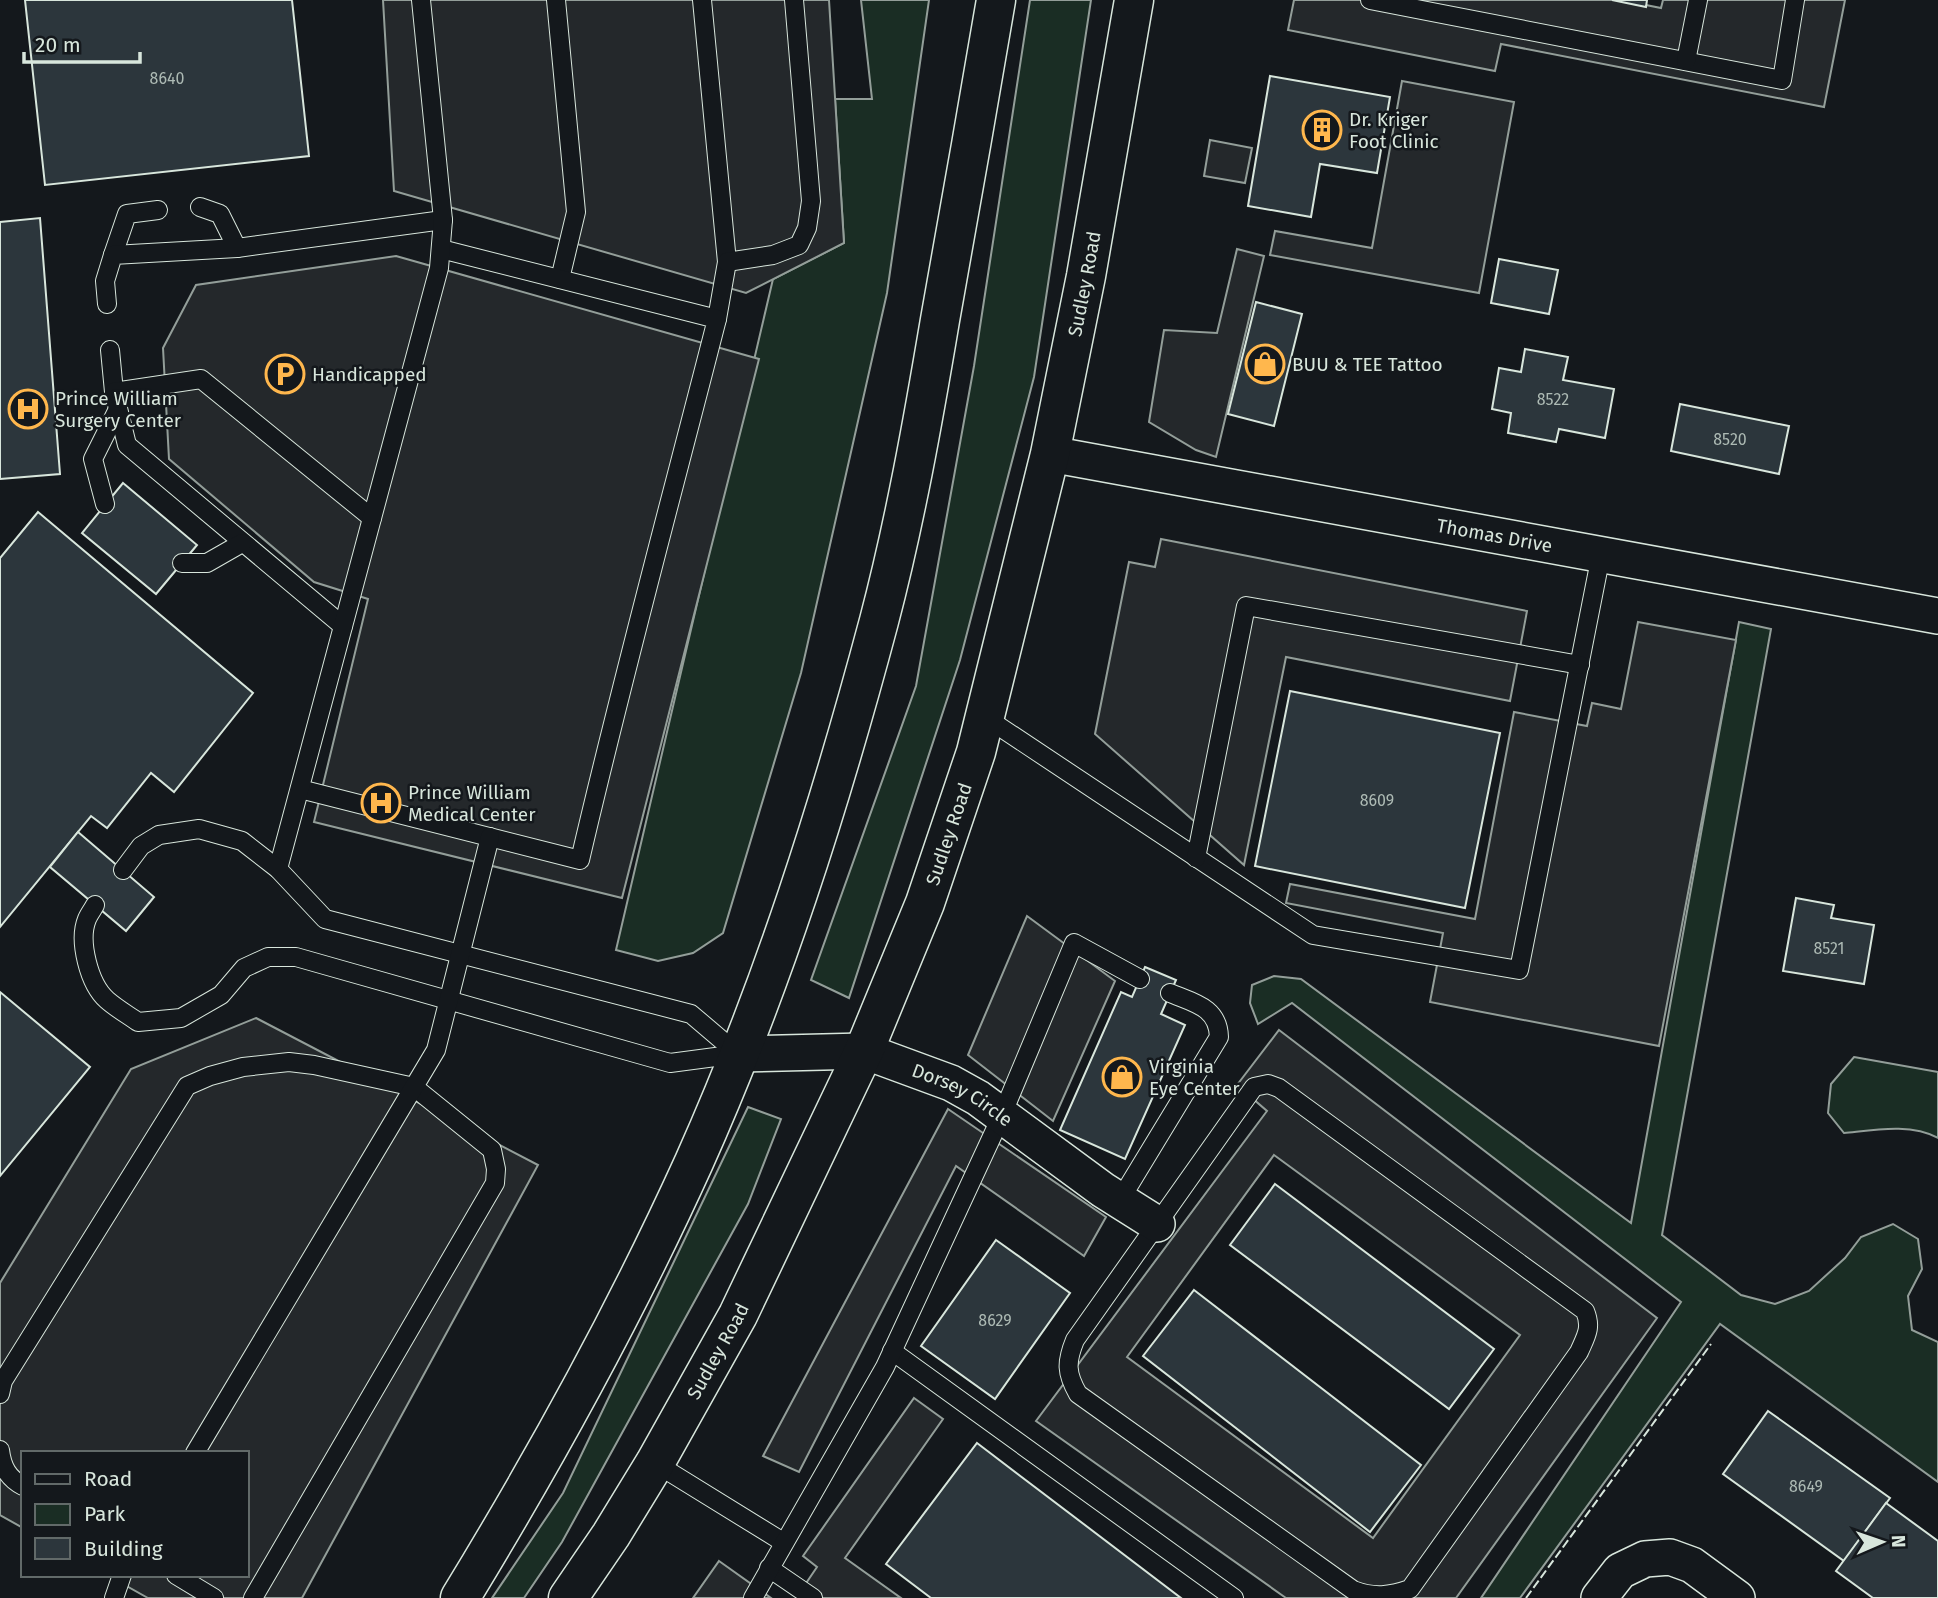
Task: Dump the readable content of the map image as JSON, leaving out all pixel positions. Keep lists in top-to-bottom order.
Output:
{
  "streets": {
    "main road": ["Sudley Road"],
    "street": ["Thomas Drive", "Dorsey Circle"]
  },
  "crossings": [
    ["Sudley Road", "Thomas Drive"],
    ["Sudley Road", "Dorsey Circle"]
  ],
  "places": {
    "building": ["Dr. Kriger Foot Clinic"],
    "shop": ["BUU & TEE Tattoo", "Virginia Eye Center"],
    "parking": ["Handicapped"],
    "hospital": ["Prince William Surgery Center", "Prince William Medical Center"]
  },
  "house_numbers": [
    "8640",
    "8522",
    "8520",
    "8609",
    "8521",
    "8629",
    "8649"
  ],
  "legend": ["Road", "Park", "Building"],
  "scale_bar": "20 m",
  "north": "right"
}
